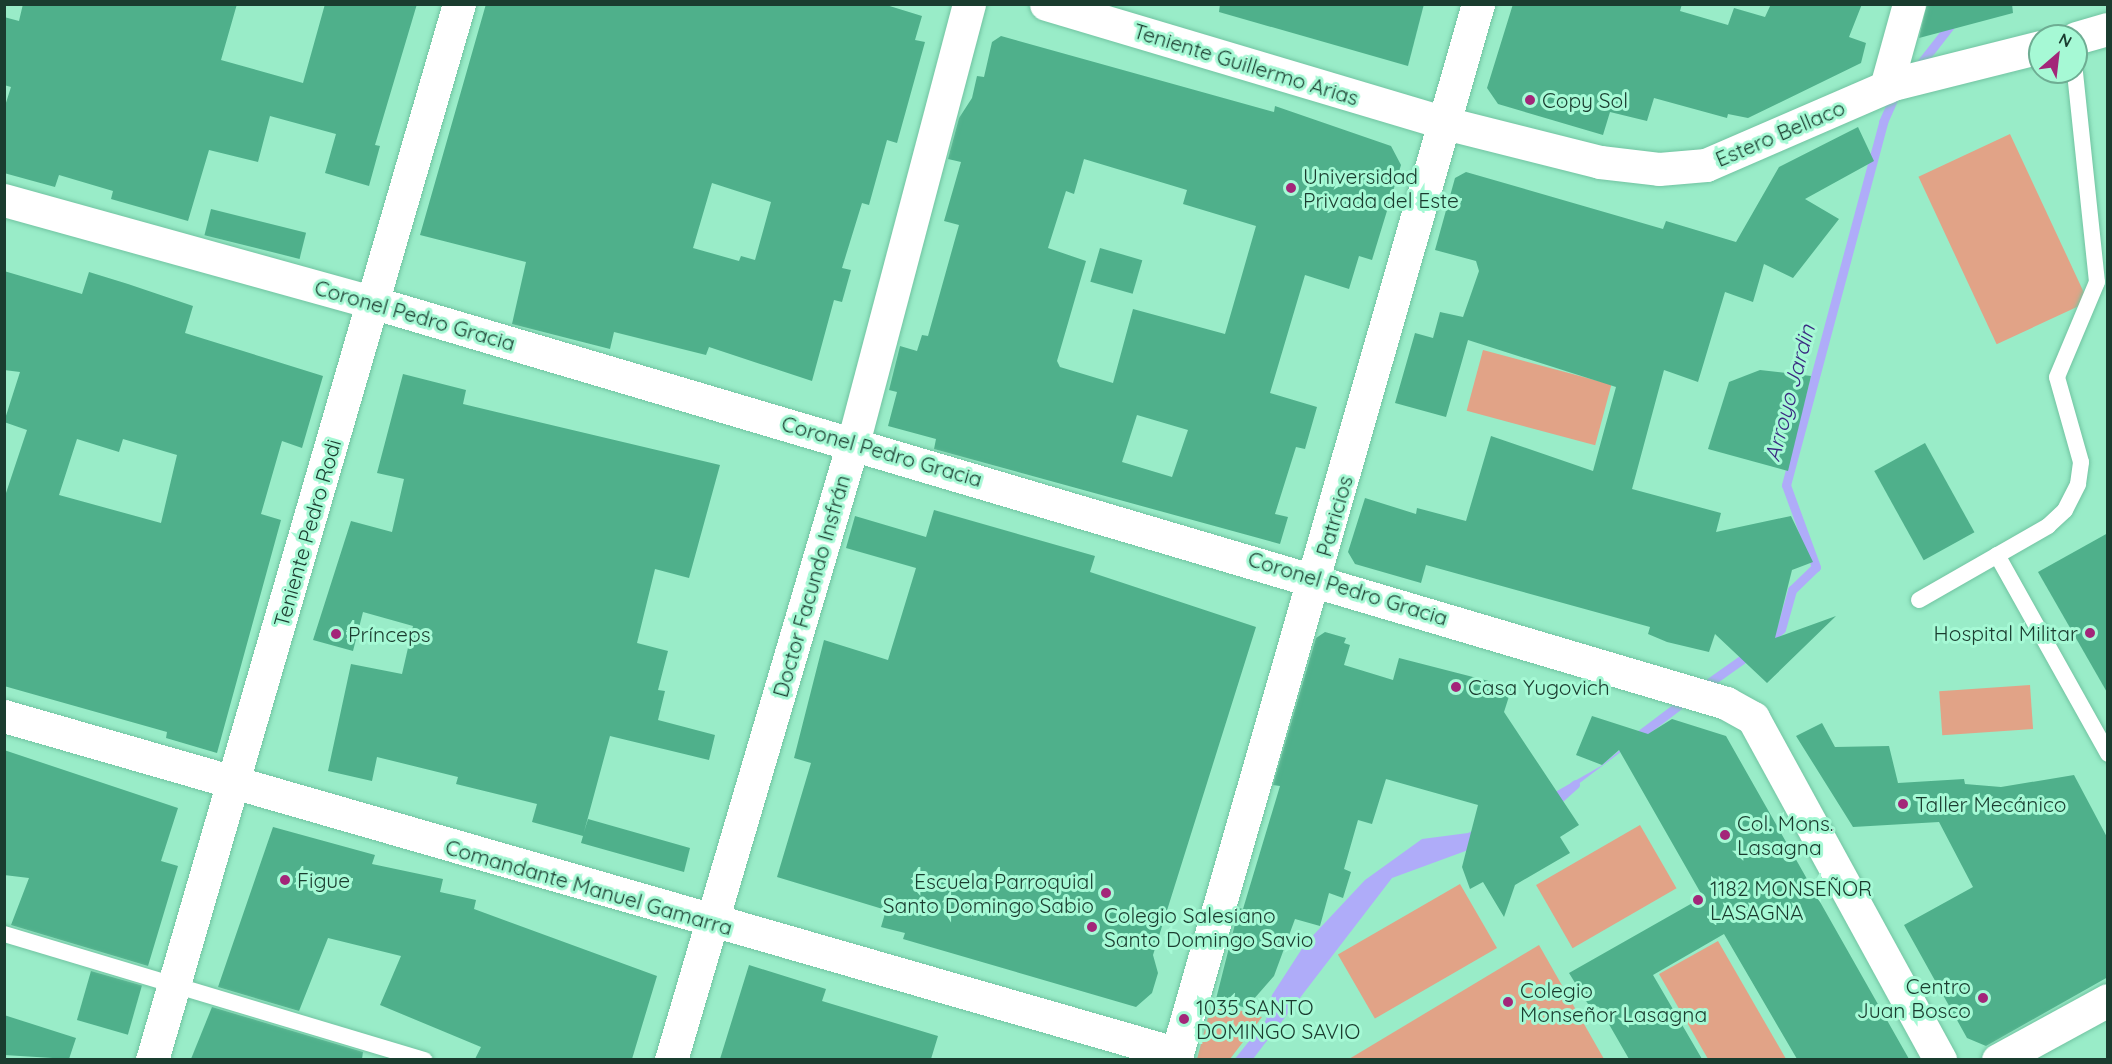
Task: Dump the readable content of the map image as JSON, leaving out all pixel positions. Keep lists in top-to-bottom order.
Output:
{
  "streets": {
    "street": [
      "Teniente Guillermo Arias",
      "Estero Bellaco",
      "Coronel Pedro Gracia",
      "Patricios",
      "Teniente Pedro Rodi",
      "Doctor Facundo Insfrán",
      "Comandante Manuel Gamarra"
    ]
  },
  "crossings": [
    ["Teniente Guillermo Arias", "Estero Bellaco"],
    ["Teniente Guillermo Arias", "Patricios"],
    ["Estero Bellaco", "Patricios"],
    ["Coronel Pedro Gracia", "Patricios"],
    ["Coronel Pedro Gracia", "Teniente Pedro Rodi"],
    ["Coronel Pedro Gracia", "Doctor Facundo Insfrán"],
    ["Patricios", "Comandante Manuel Gamarra"],
    ["Teniente Pedro Rodi", "Comandante Manuel Gamarra"],
    ["Doctor Facundo Insfrán", "Comandante Manuel Gamarra"]
  ],
  "water": ["Arroyo Jardin"],
  "places": [
    "Copy Sol",
    "Universidad Privada del Este",
    "Hospital Militar",
    "Prínceps",
    "Casa Yugovich",
    "Taller Mecánico",
    "Col. Mons. Lasagna",
    "Figue",
    "Escuela Parroquial Santo Domingo Sabio",
    "1182 MONSEÑOR LASAGNA",
    "Colegio Salesiano Santo Domingo Savio",
    "Centro Juan Bosco",
    "Colegio Monseñor Lasagna",
    "1035 SANTO DOMINGO SAVIO"
  ],
  "north": "top right"
}
